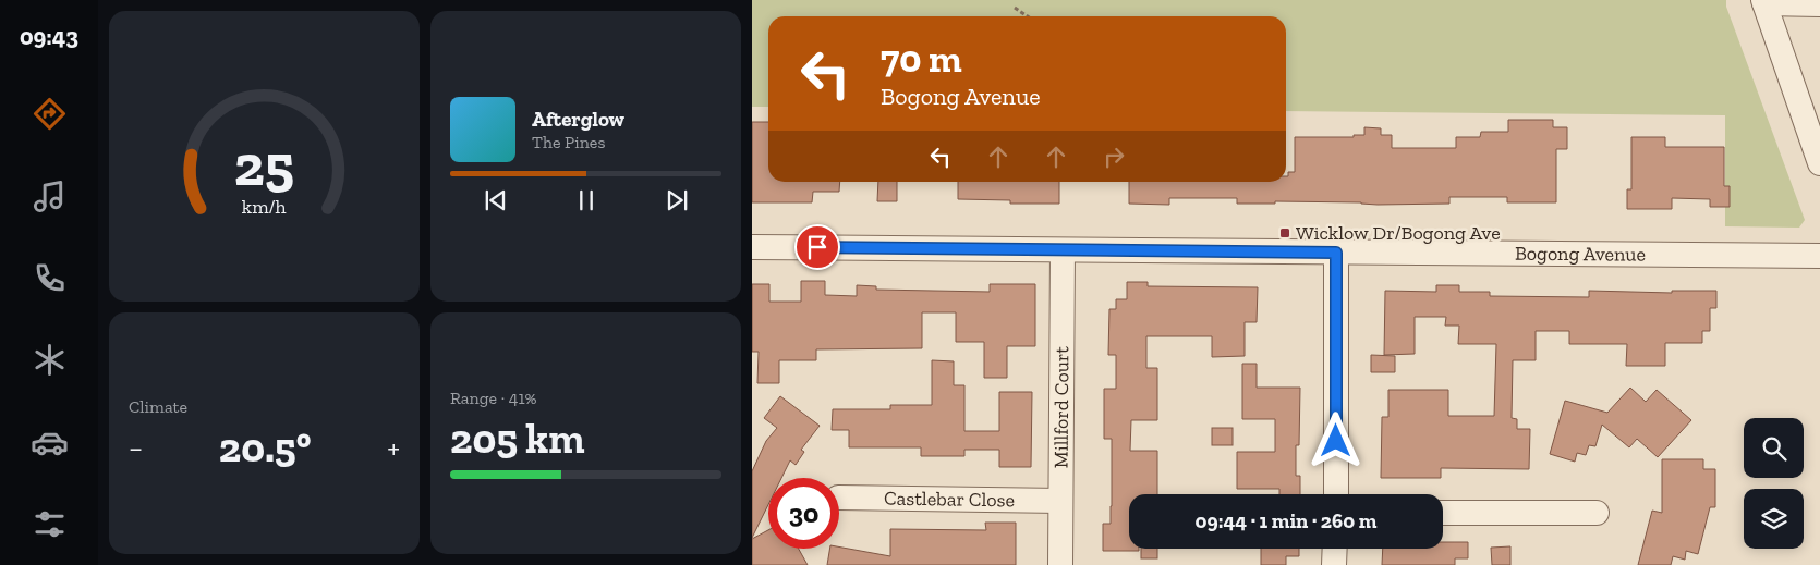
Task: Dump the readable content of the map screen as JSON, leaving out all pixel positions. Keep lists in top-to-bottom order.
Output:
{
  "streets": {
    "street": ["Bogong Avenue", "Millford Court", "Castlebar Close"]
  },
  "crossings": [
    ["Bogong Avenue", "Millford Court"],
    ["Millford Court", "Castlebar Close"]
  ],
  "places": {
    "transit": ["Wicklow Dr/Bogong Ave"]
  },
  "page": {
    "tabs": "09:43",
    "turn": ["70 m", "Bogong Avenue"],
    "song": ["Afterglow", "The Pines"],
    "tile": [
      "Climate",
      ["Range · 41%", "205 km"]
    ],
    "heat": ["−", "20.5°", "+"],
    "limit": "30",
    "trip": "09:44 · 1 min · 260 m",
    "gauge": ["25", "km/h"]
  }
}
